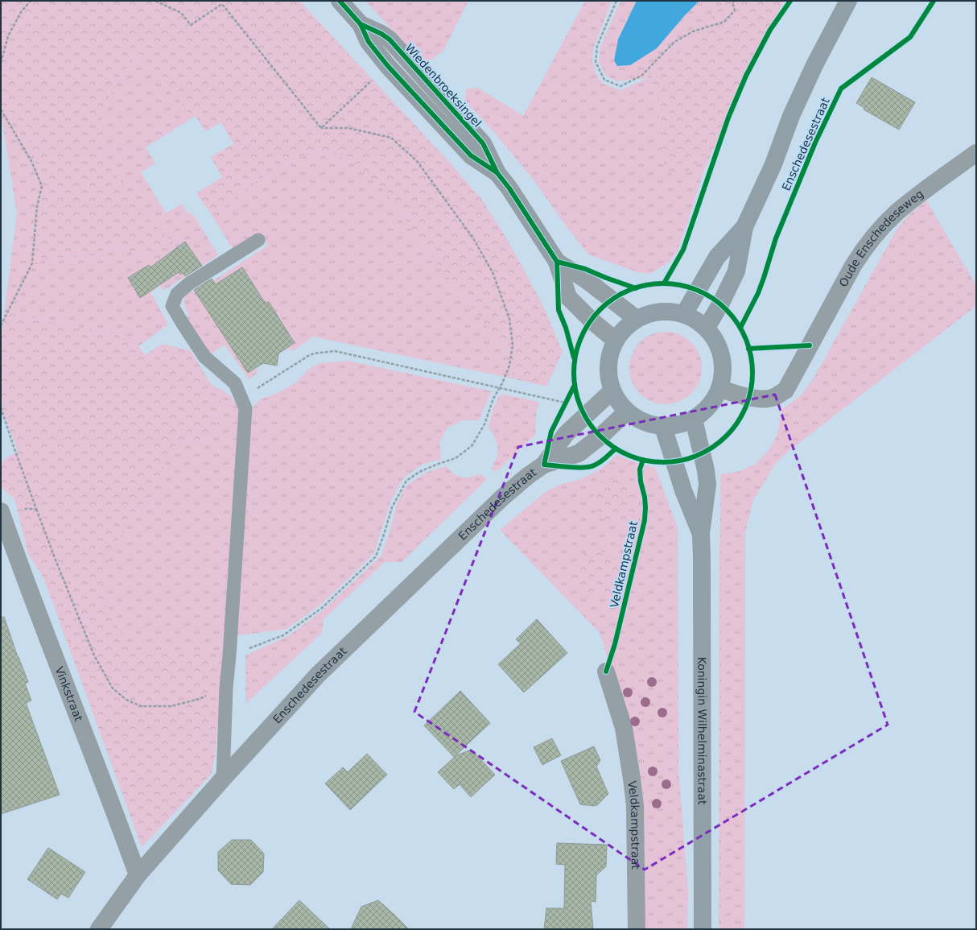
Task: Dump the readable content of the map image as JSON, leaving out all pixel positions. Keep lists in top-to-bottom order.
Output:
{
  "streets": {
    "main road": ["Enschedesestraat", "Koningin Wilhelminastraat"],
    "street": [
      "Wiedenbroeksingel",
      "Oude Enschedeseweg",
      "Veldkampstraat",
      "Vinkstraat"
    ]
  },
  "crossings": [
    ["Wiedenbroeksingel", "Enschedesestraat"],
    ["Wiedenbroeksingel", "Oude Enschedeseweg"],
    ["Wiedenbroeksingel", "Koningin Wilhelminastraat"],
    ["Enschedesestraat", "Oude Enschedeseweg"],
    ["Enschedesestraat", "Vinkstraat"],
    ["Enschedesestraat", "Koningin Wilhelminastraat"],
    ["Oude Enschedeseweg", "Koningin Wilhelminastraat"]
  ]
}
